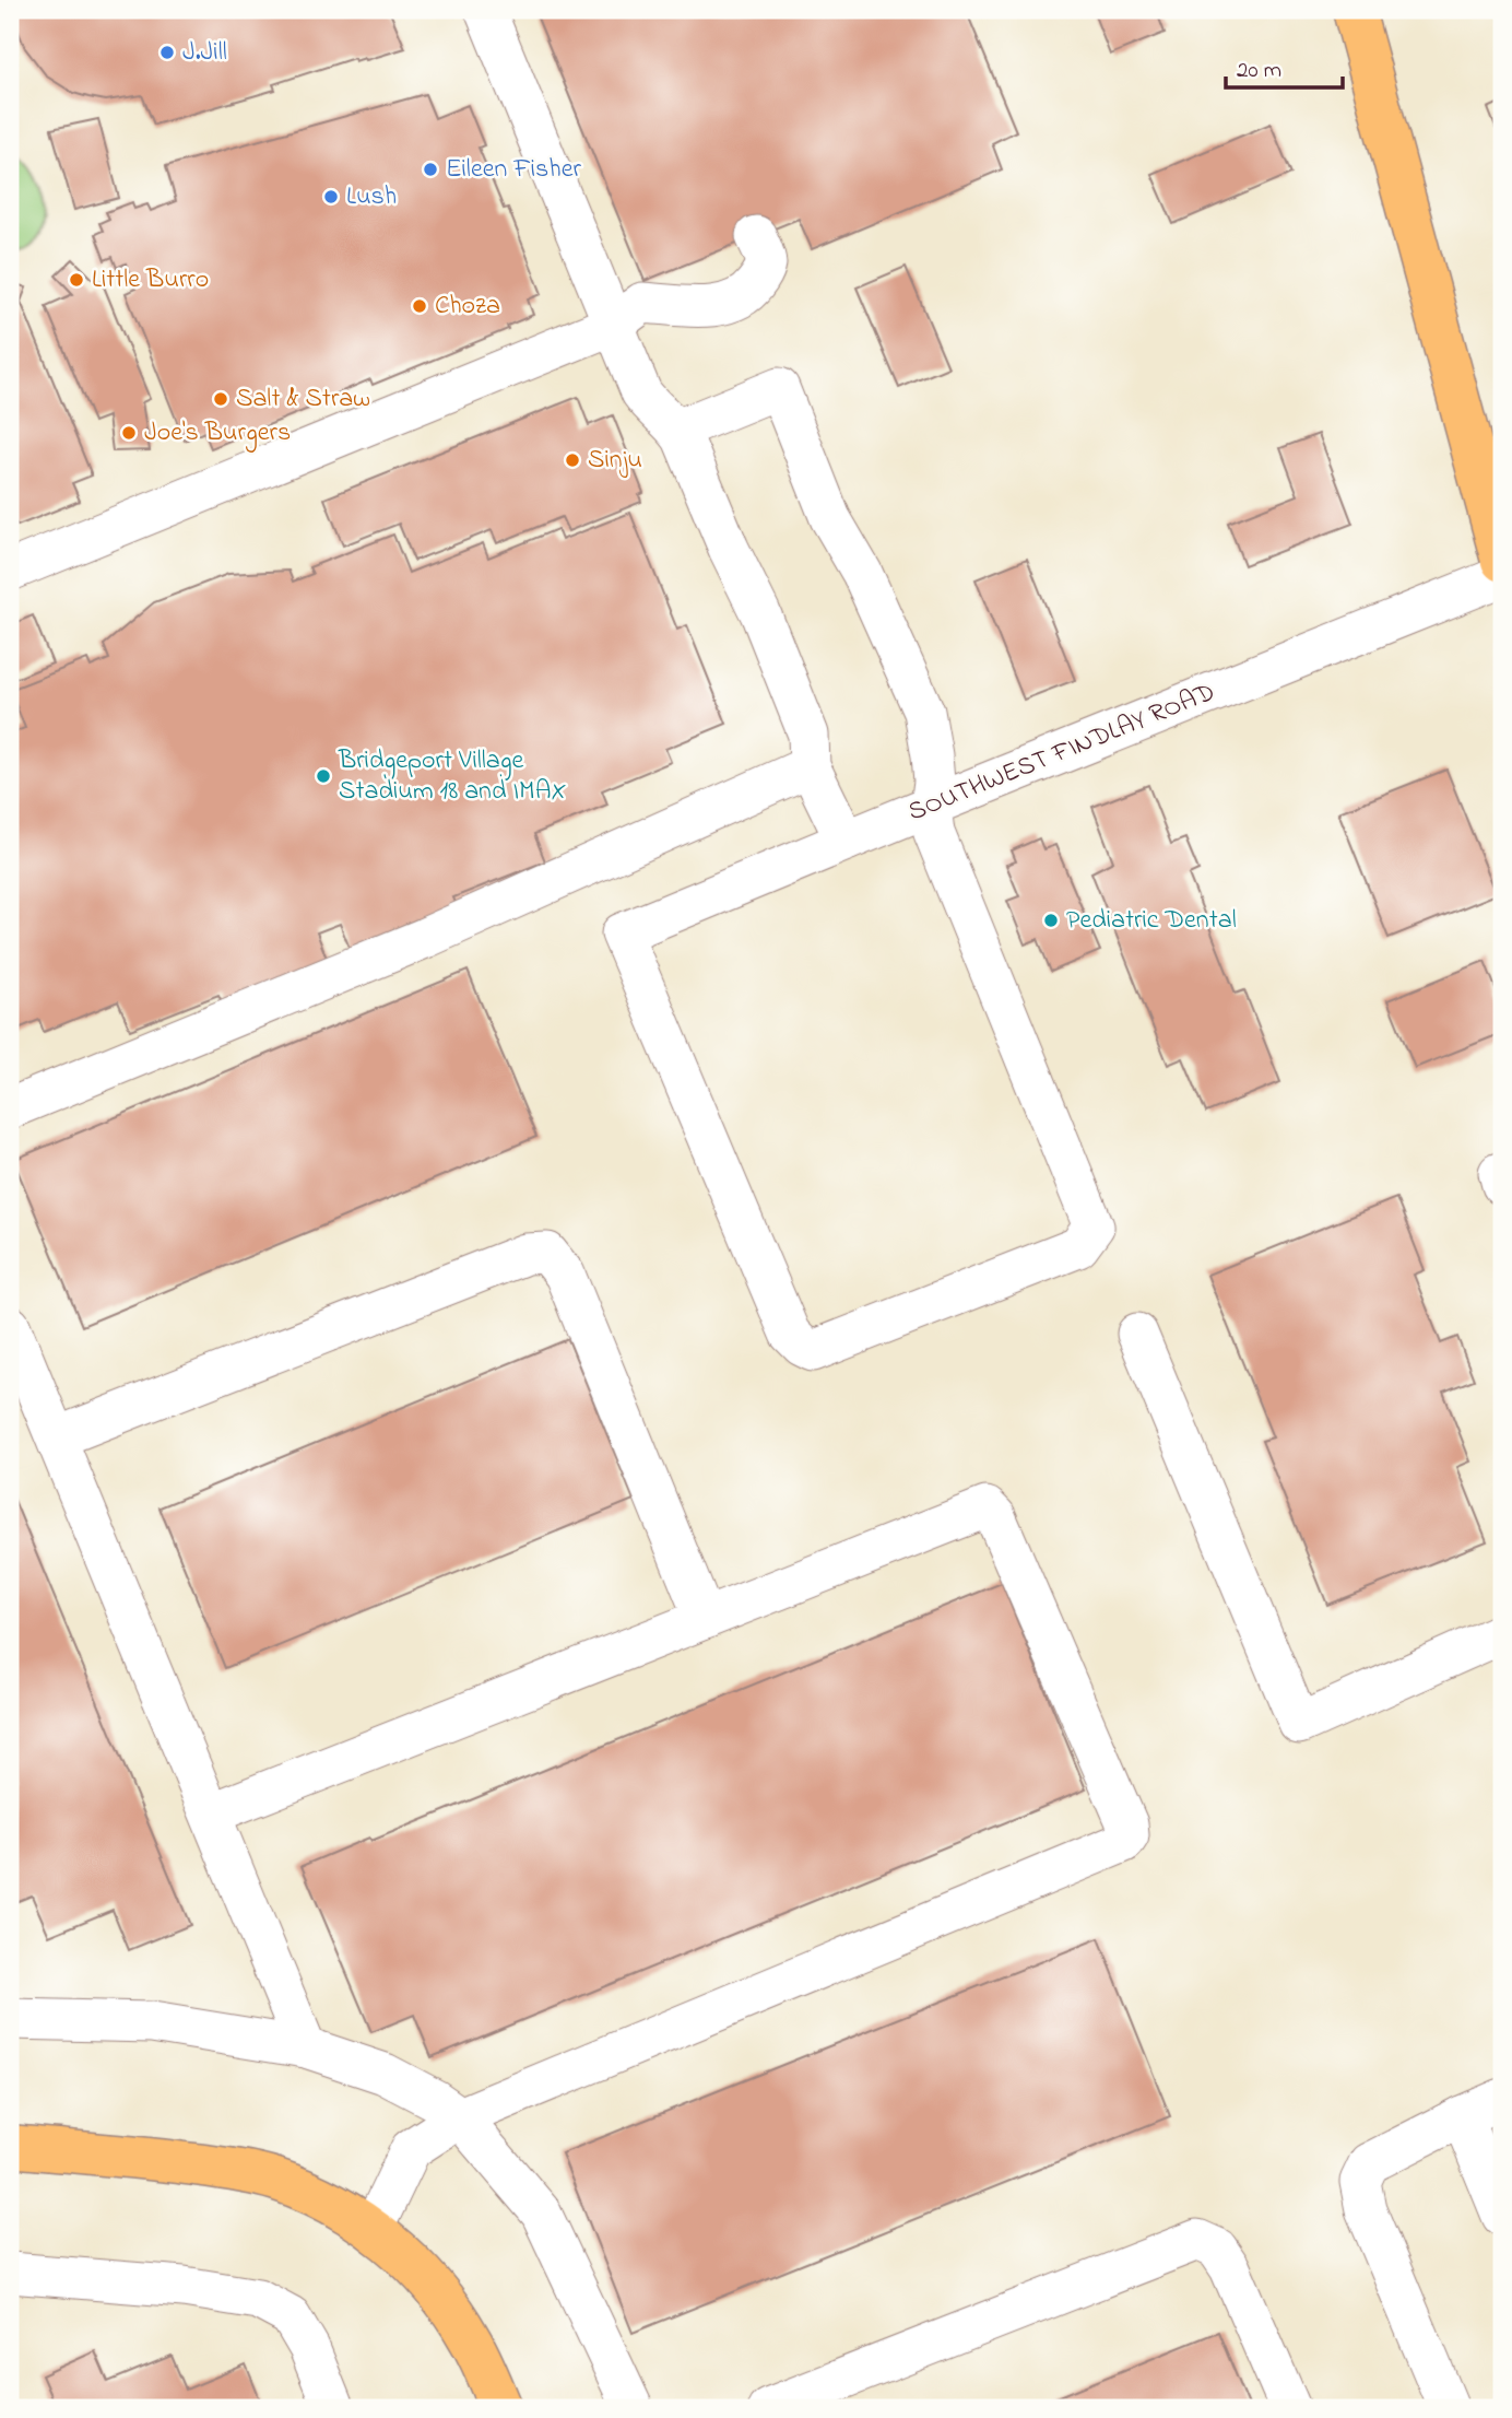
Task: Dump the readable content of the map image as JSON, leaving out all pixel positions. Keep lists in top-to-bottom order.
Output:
{
  "streets": {
    "street": ["SOUTHWEST FINDLAY ROAD"]
  },
  "places": [
    "J.Jill",
    "Eileen Fisher",
    "Lush",
    "Little Burro",
    "Choza",
    "Salt & Straw",
    "Joe's Burgers",
    "Sinju",
    "Bridgeport Village Stadium 18 and IMAX",
    "Pediatric Dental"
  ],
  "scale_bar": "20 m"
}
